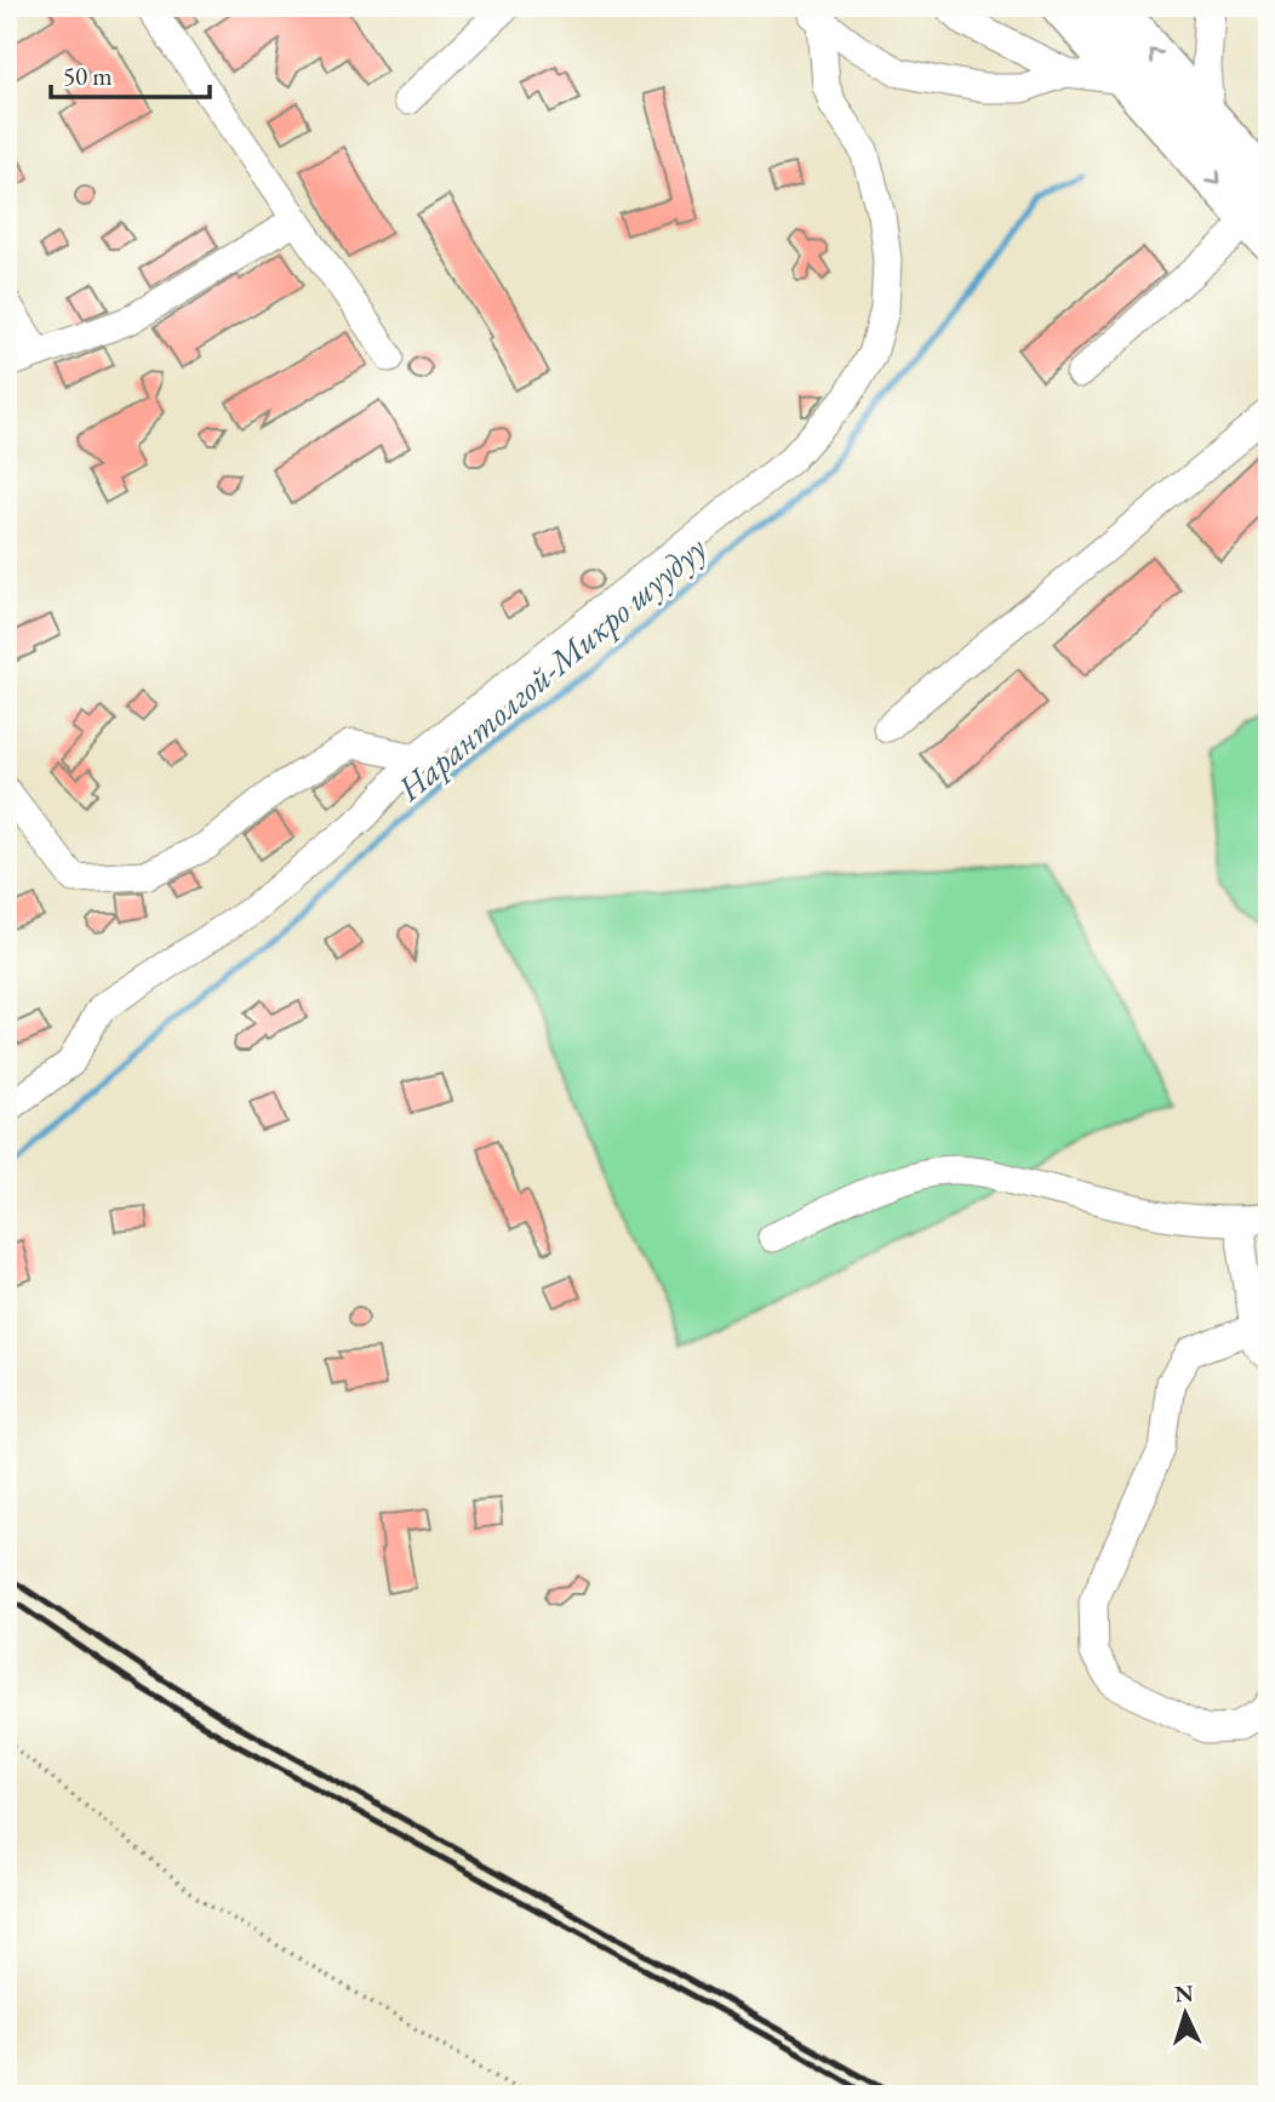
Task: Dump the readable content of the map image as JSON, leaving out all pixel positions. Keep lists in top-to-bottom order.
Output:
{
  "water": ["Нарантолгой-Микро шуудуу"],
  "scale_bar": "50 m",
  "north": "top"
}
